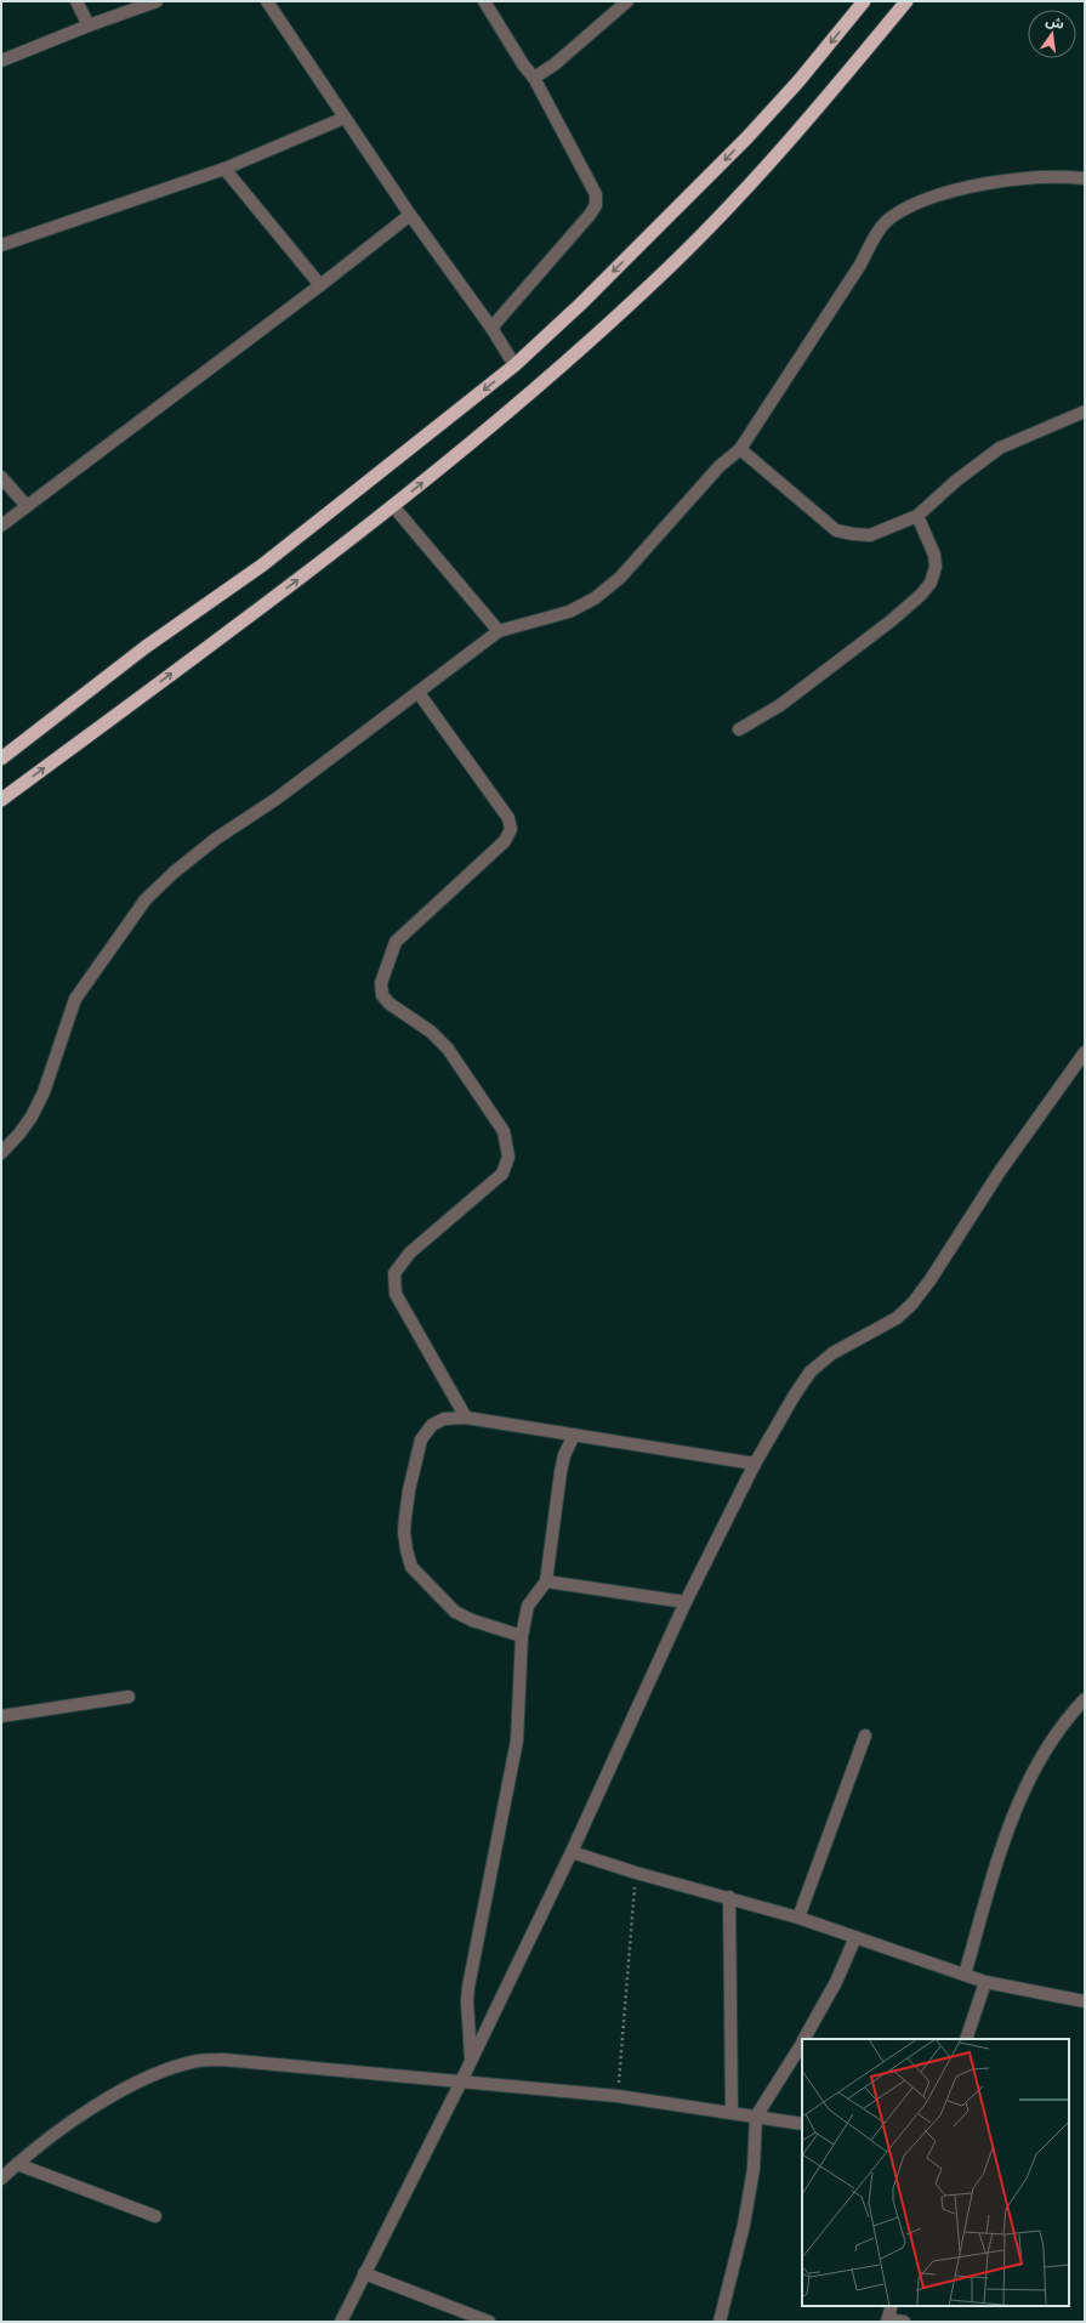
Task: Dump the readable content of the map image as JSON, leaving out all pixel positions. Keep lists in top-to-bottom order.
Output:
{
  "north": "top"
}
